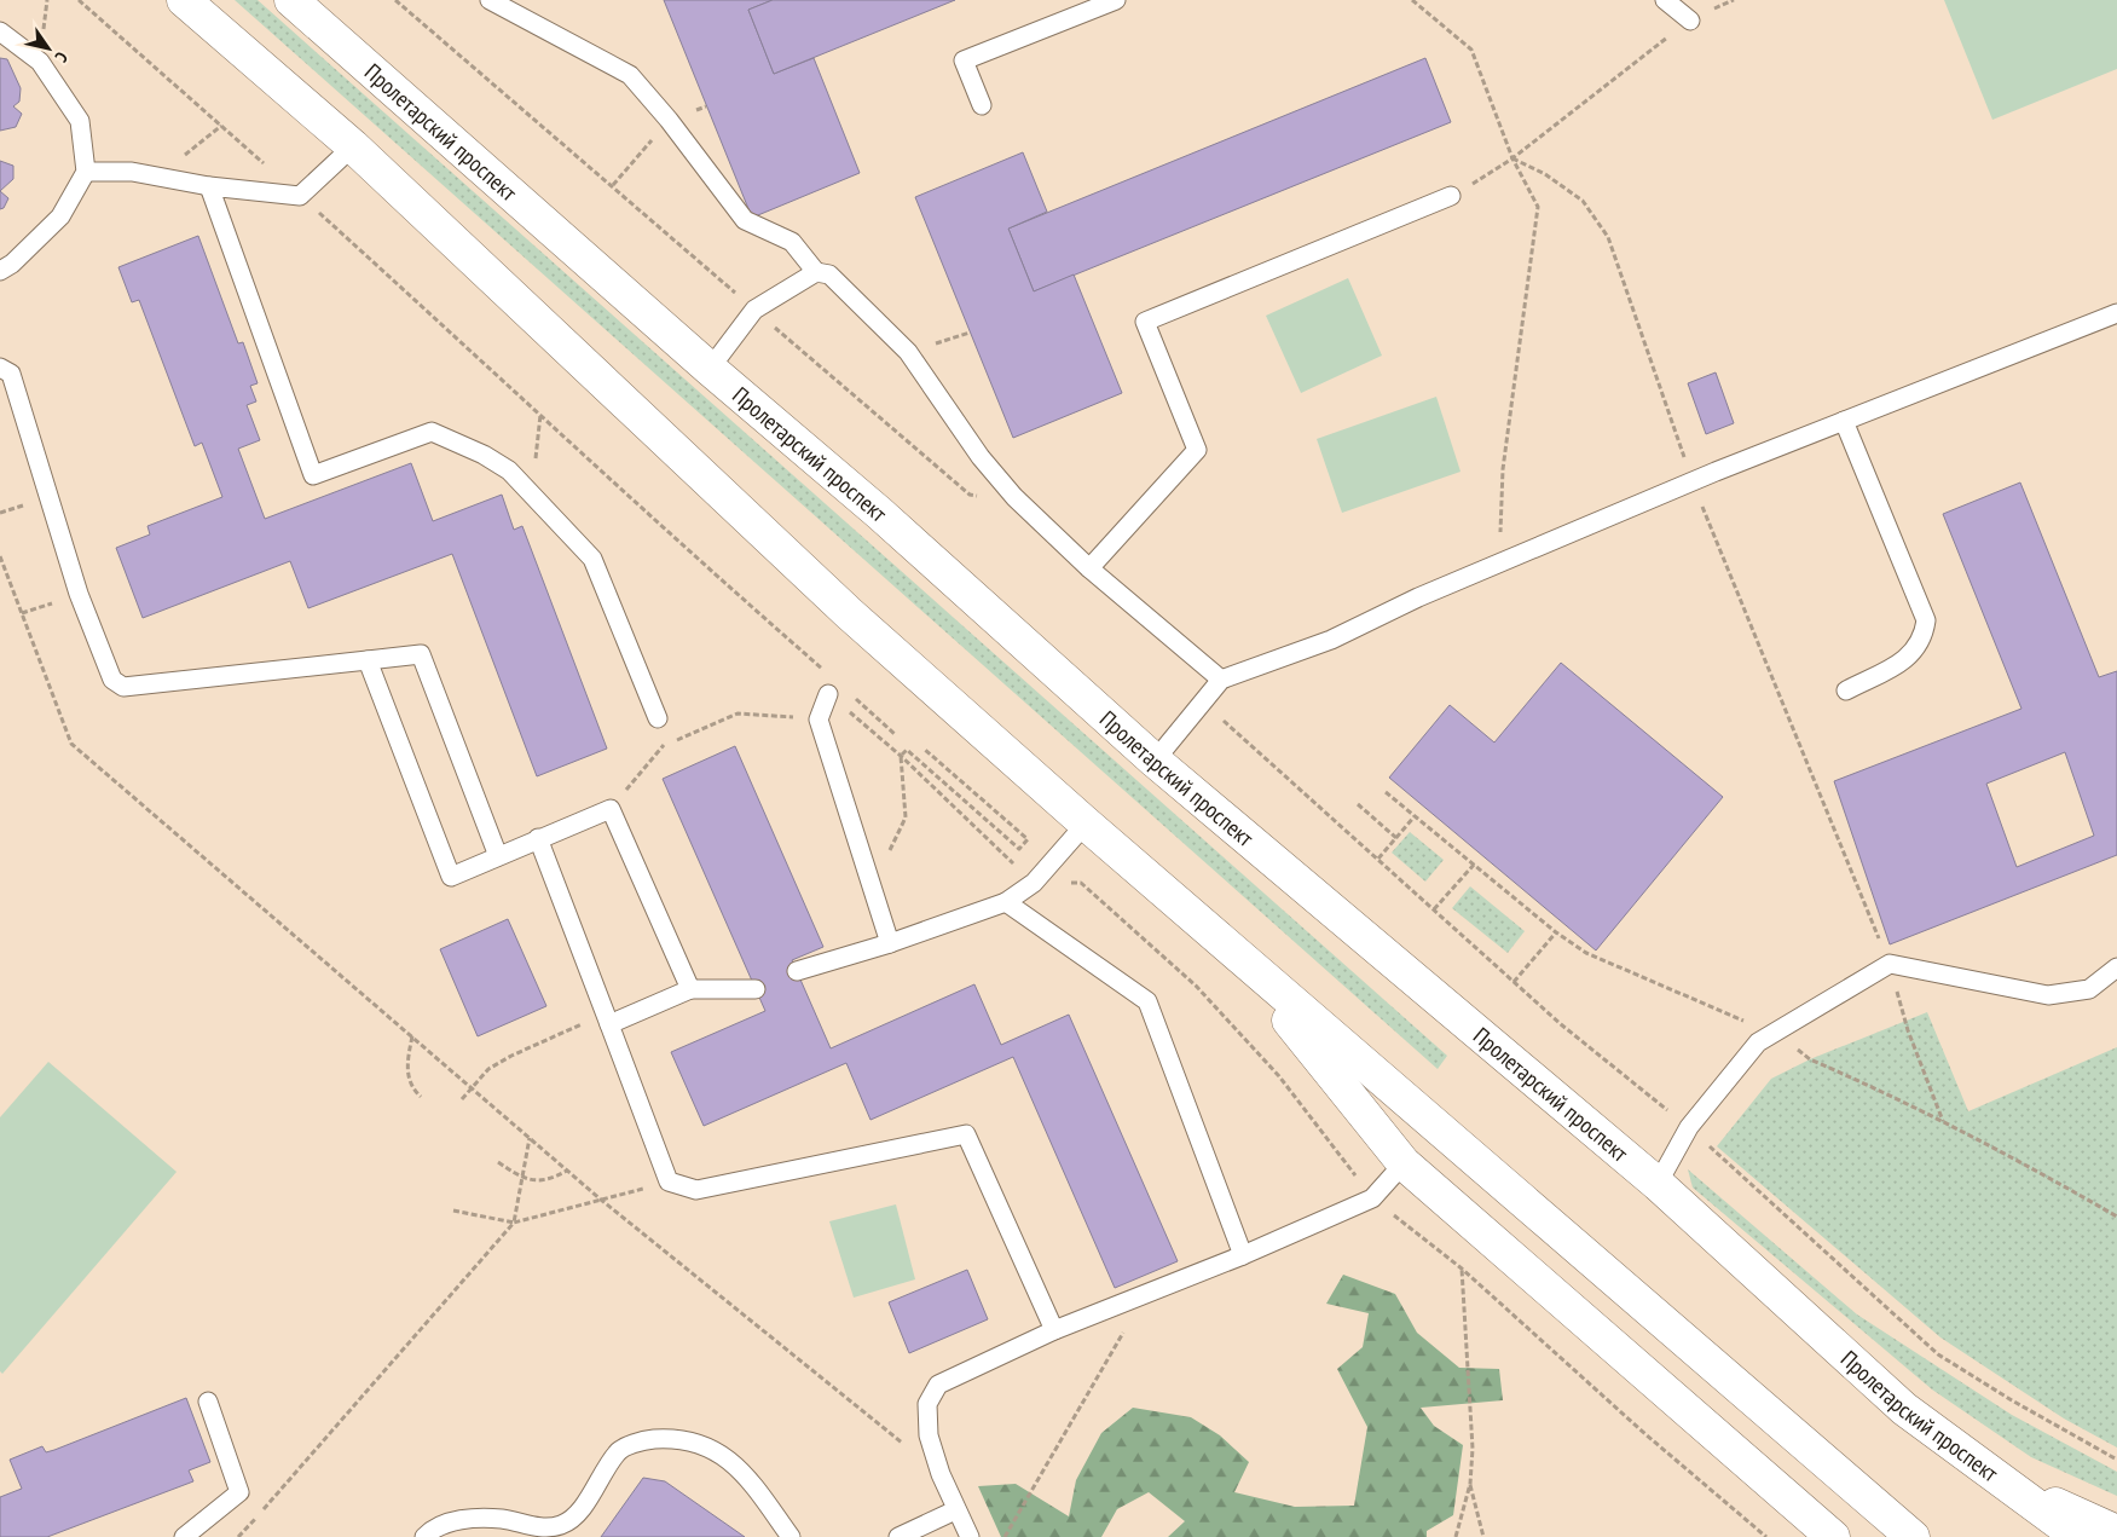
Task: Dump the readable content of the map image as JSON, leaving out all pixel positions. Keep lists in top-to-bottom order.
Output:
{
  "streets": {
    "main road": ["Пролетарский проспект"]
  },
  "north": "bottom right"
}
